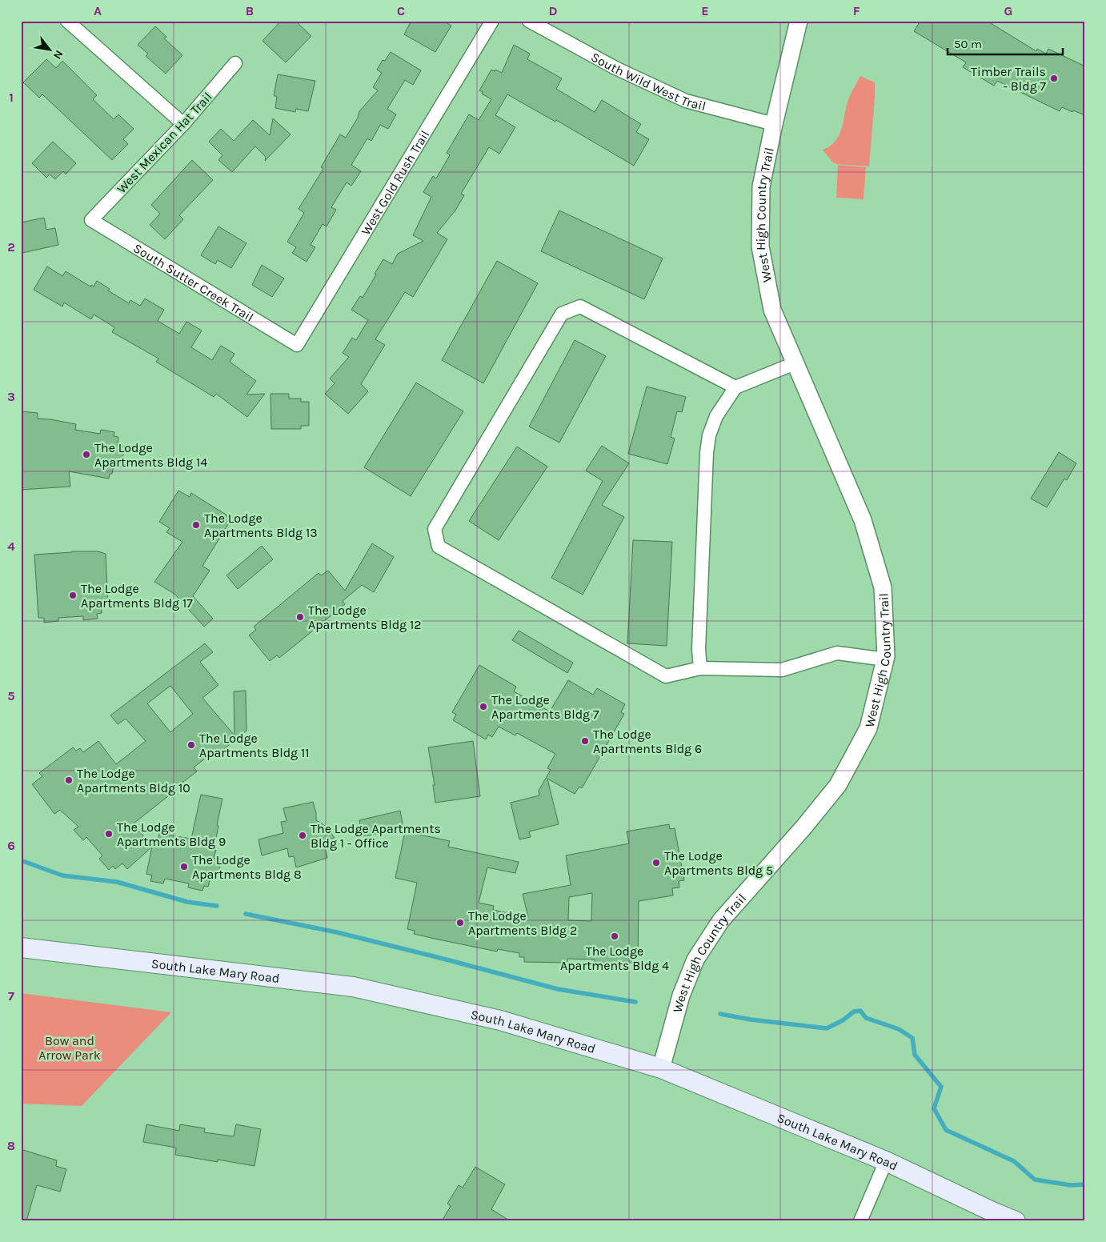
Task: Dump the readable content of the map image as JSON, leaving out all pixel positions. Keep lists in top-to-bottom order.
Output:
{
  "streets": {
    "main road": ["South Lake Mary Road"],
    "street": [
      "South Wild West Trail",
      "West Mexican Hat Trail",
      "West Gold Rush Trail",
      "West High Country Trail",
      "South Sutter Creek Trail"
    ]
  },
  "crossings": [
    ["South Wild West Trail", "West High Country Trail"],
    ["West Mexican Hat Trail", "South Sutter Creek Trail"],
    ["West Gold Rush Trail", "South Sutter Creek Trail"],
    ["West High Country Trail", "South Lake Mary Road"]
  ],
  "parks": ["Bow and Arrow Park"],
  "places": [
    "Timber Trails - Bldg 7",
    "The Lodge Apartments Bldg 14",
    "The Lodge Apartments Bldg 13",
    "The Lodge Apartments Bldg 17",
    "The Lodge Apartments Bldg 12",
    "The Lodge Apartments Bldg 7",
    "The Lodge Apartments Bldg 6",
    "The Lodge Apartments Bldg 11",
    "The Lodge Apartments Bldg 10",
    "The Lodge Apartments Bldg 9",
    "The Lodge Apartments Bldg 1 - Office",
    "The Lodge Apartments Bldg 5",
    "The Lodge Apartments Bldg 8",
    "The Lodge Apartments Bldg 2",
    "The Lodge Apartments Bldg 4"
  ],
  "scale_bar": "50 m",
  "north": "bottom right",
  "grid": {
    "columns": [
      "A",
      "B",
      "C",
      "D",
      "E",
      "F",
      "G"
    ],
    "rows": [
      "1",
      "2",
      "3",
      "4",
      "5",
      "6",
      "7",
      "8"
    ]
  }
}
